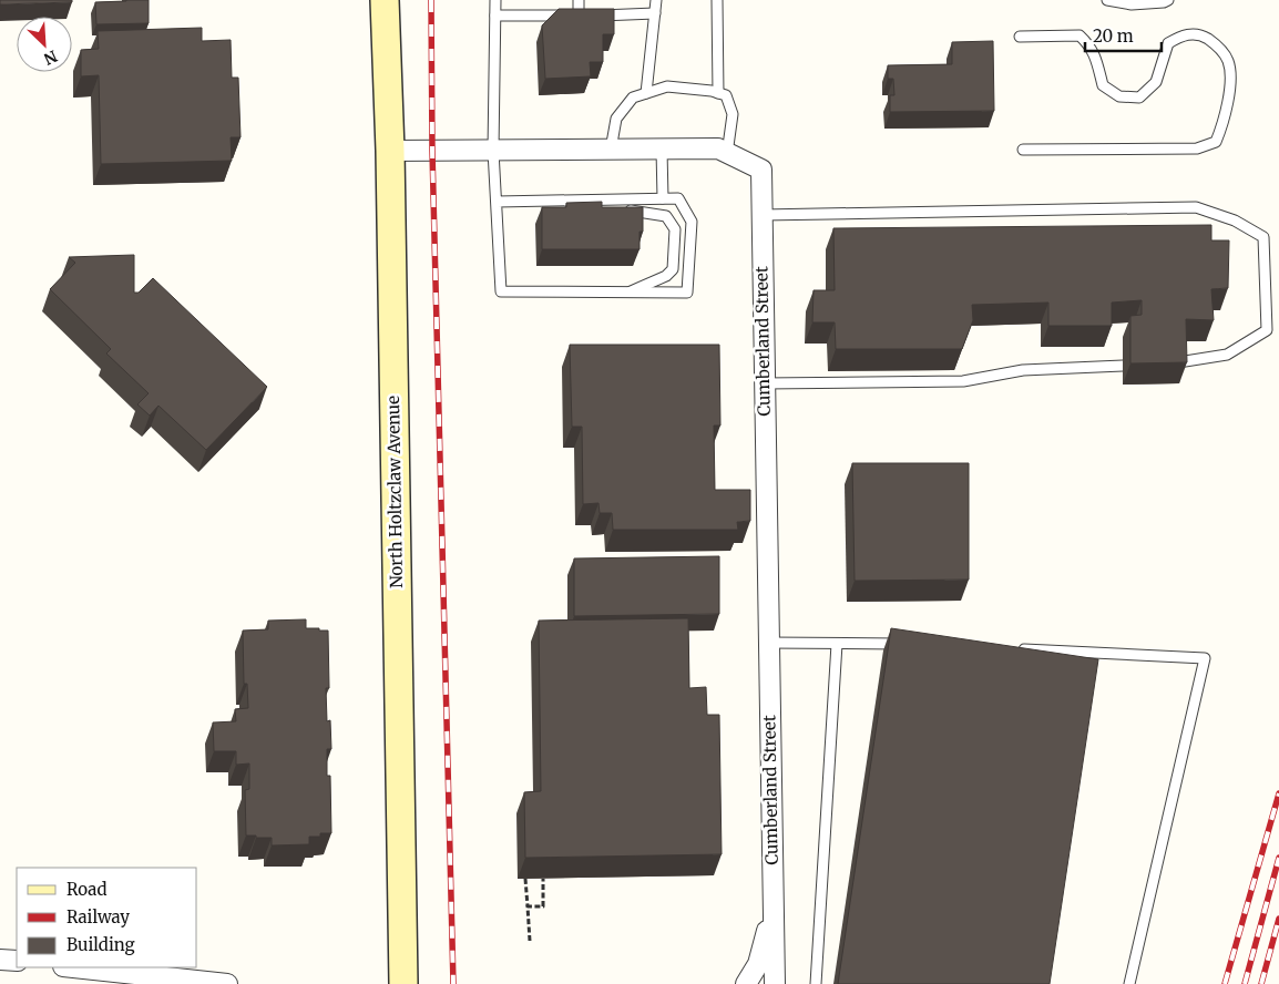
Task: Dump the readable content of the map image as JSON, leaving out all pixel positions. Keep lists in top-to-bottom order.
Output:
{
  "streets": {
    "main road": ["North Holtzclaw Avenue"],
    "street": ["Cumberland Street"]
  },
  "crossings": [
    ["Cumberland Street", "North Holtzclaw Avenue"]
  ],
  "legend": ["Road", "Railway", "Building"],
  "scale_bar": "20 m",
  "north": "bottom right"
}
